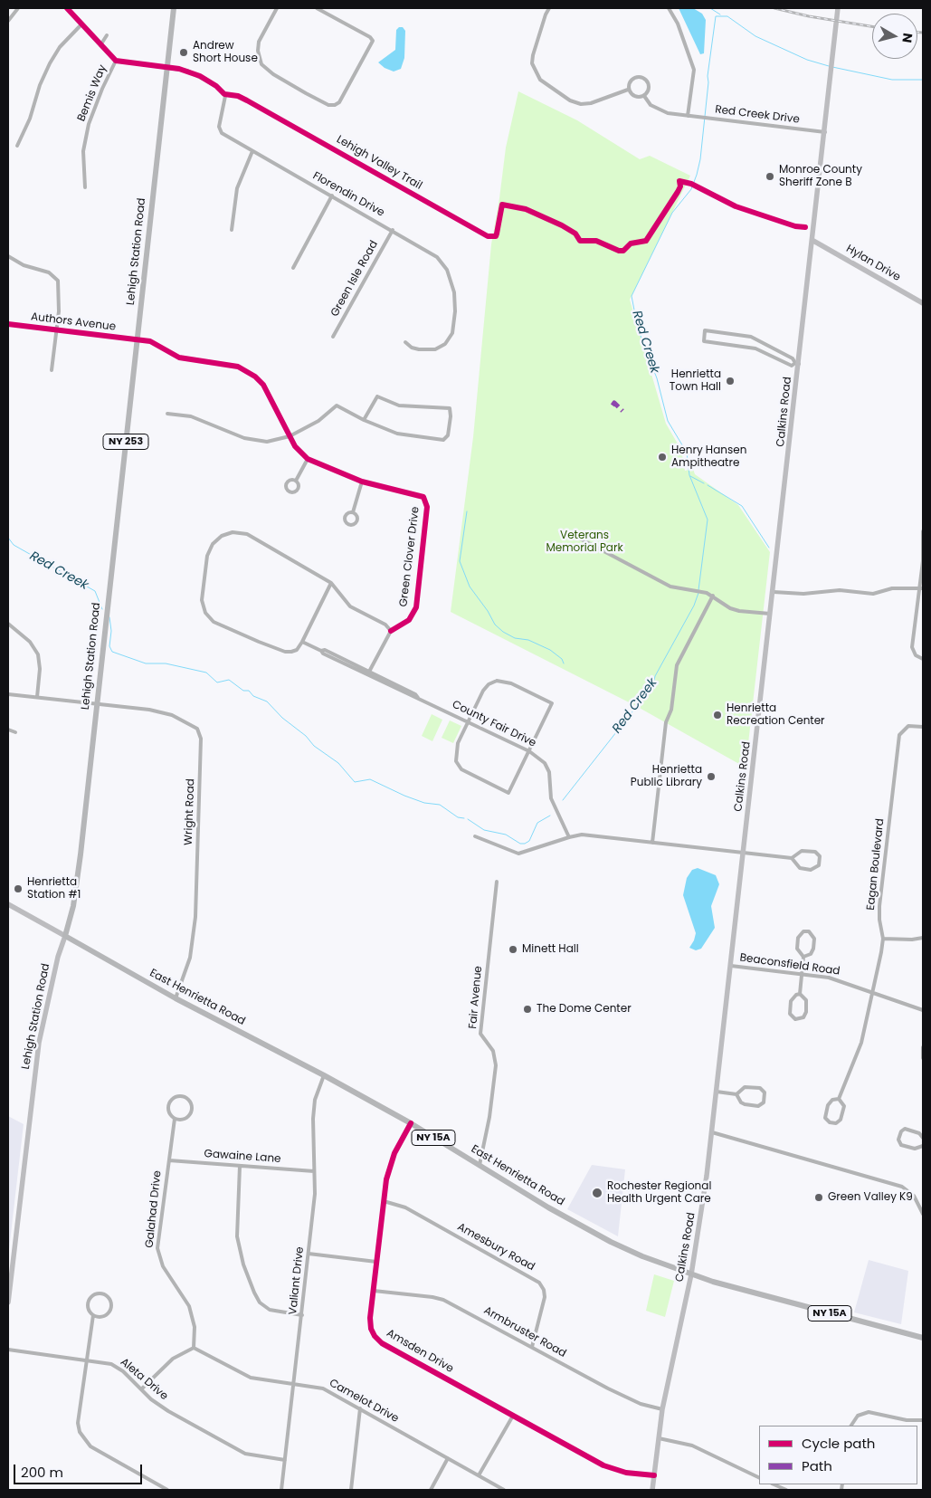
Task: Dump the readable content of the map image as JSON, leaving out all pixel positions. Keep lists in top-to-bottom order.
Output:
{
  "streets": {
    "main road": [
      "Lehigh Station Road",
      "Hylan Drive",
      "Calkins Road",
      "NY 253",
      "East Henrietta Road",
      "NY 15A"
    ],
    "street": [
      "Bemis Way",
      "Red Creek Drive",
      "Florendin Drive",
      "Green Isle Road",
      "Authors Avenue",
      "Green Clover Drive",
      "County Fair Drive",
      "Wright Road",
      "Eagan Boulevard",
      "Beaconsfield Road",
      "Fair Avenue",
      "Gawaine Lane",
      "Galahad Drive",
      "Amesbury Road",
      "Valiant Drive",
      "Armbruster Road",
      "Amsden Drive",
      "Aleta Drive",
      "Camelot Drive"
    ],
    "cycle path": ["Lehigh Valley Trail"]
  },
  "crossings": [
    ["Red Creek Drive", "Calkins Road"],
    ["Florendin Drive", "Lehigh Station Road"],
    ["Florendin Drive", "Green Isle Road"],
    ["Lehigh Station Road", "Authors Avenue"],
    ["Lehigh Station Road", "Green Clover Drive"],
    ["Lehigh Station Road", "Wright Road"],
    ["Lehigh Station Road", "East Henrietta Road"],
    ["Hylan Drive", "Calkins Road"],
    ["Authors Avenue", "Green Clover Drive"],
    ["Calkins Road", "Beaconsfield Road"],
    ["Calkins Road", "East Henrietta Road"],
    ["Calkins Road", "Armbruster Road"],
    ["Calkins Road", "Amsden Drive"],
    ["Wright Road", "East Henrietta Road"],
    ["Eagan Boulevard", "Beaconsfield Road"],
    ["East Henrietta Road", "Fair Avenue"],
    ["East Henrietta Road", "Valiant Drive"],
    ["East Henrietta Road", "Amsden Drive"],
    ["Gawaine Lane", "Galahad Drive"],
    ["Gawaine Lane", "Valiant Drive"],
    ["Galahad Drive", "Camelot Drive"],
    ["Amesbury Road", "Armbruster Road"],
    ["Amesbury Road", "Amsden Drive"],
    ["Valiant Drive", "Aleta Drive"],
    ["Valiant Drive", "Camelot Drive"],
    ["Armbruster Road", "Amsden Drive"]
  ],
  "water": ["Red Creek"],
  "parks": ["Veterans Memorial Park"],
  "places": [
    "Andrew Short House",
    "Monroe County Sheriff Zone B",
    "Henrietta Town Hall",
    "Henry Hansen Ampitheatre",
    "Henrietta Recreation Center",
    "Henrietta Public Library",
    "Henrietta Station #1",
    "Minett Hall",
    "The Dome Center",
    "Rochester Regional Health Urgent Care",
    "Green Valley K9"
  ],
  "legend": ["Cycle path", "Path"],
  "scale_bar": "200 m",
  "north": "right"
}
